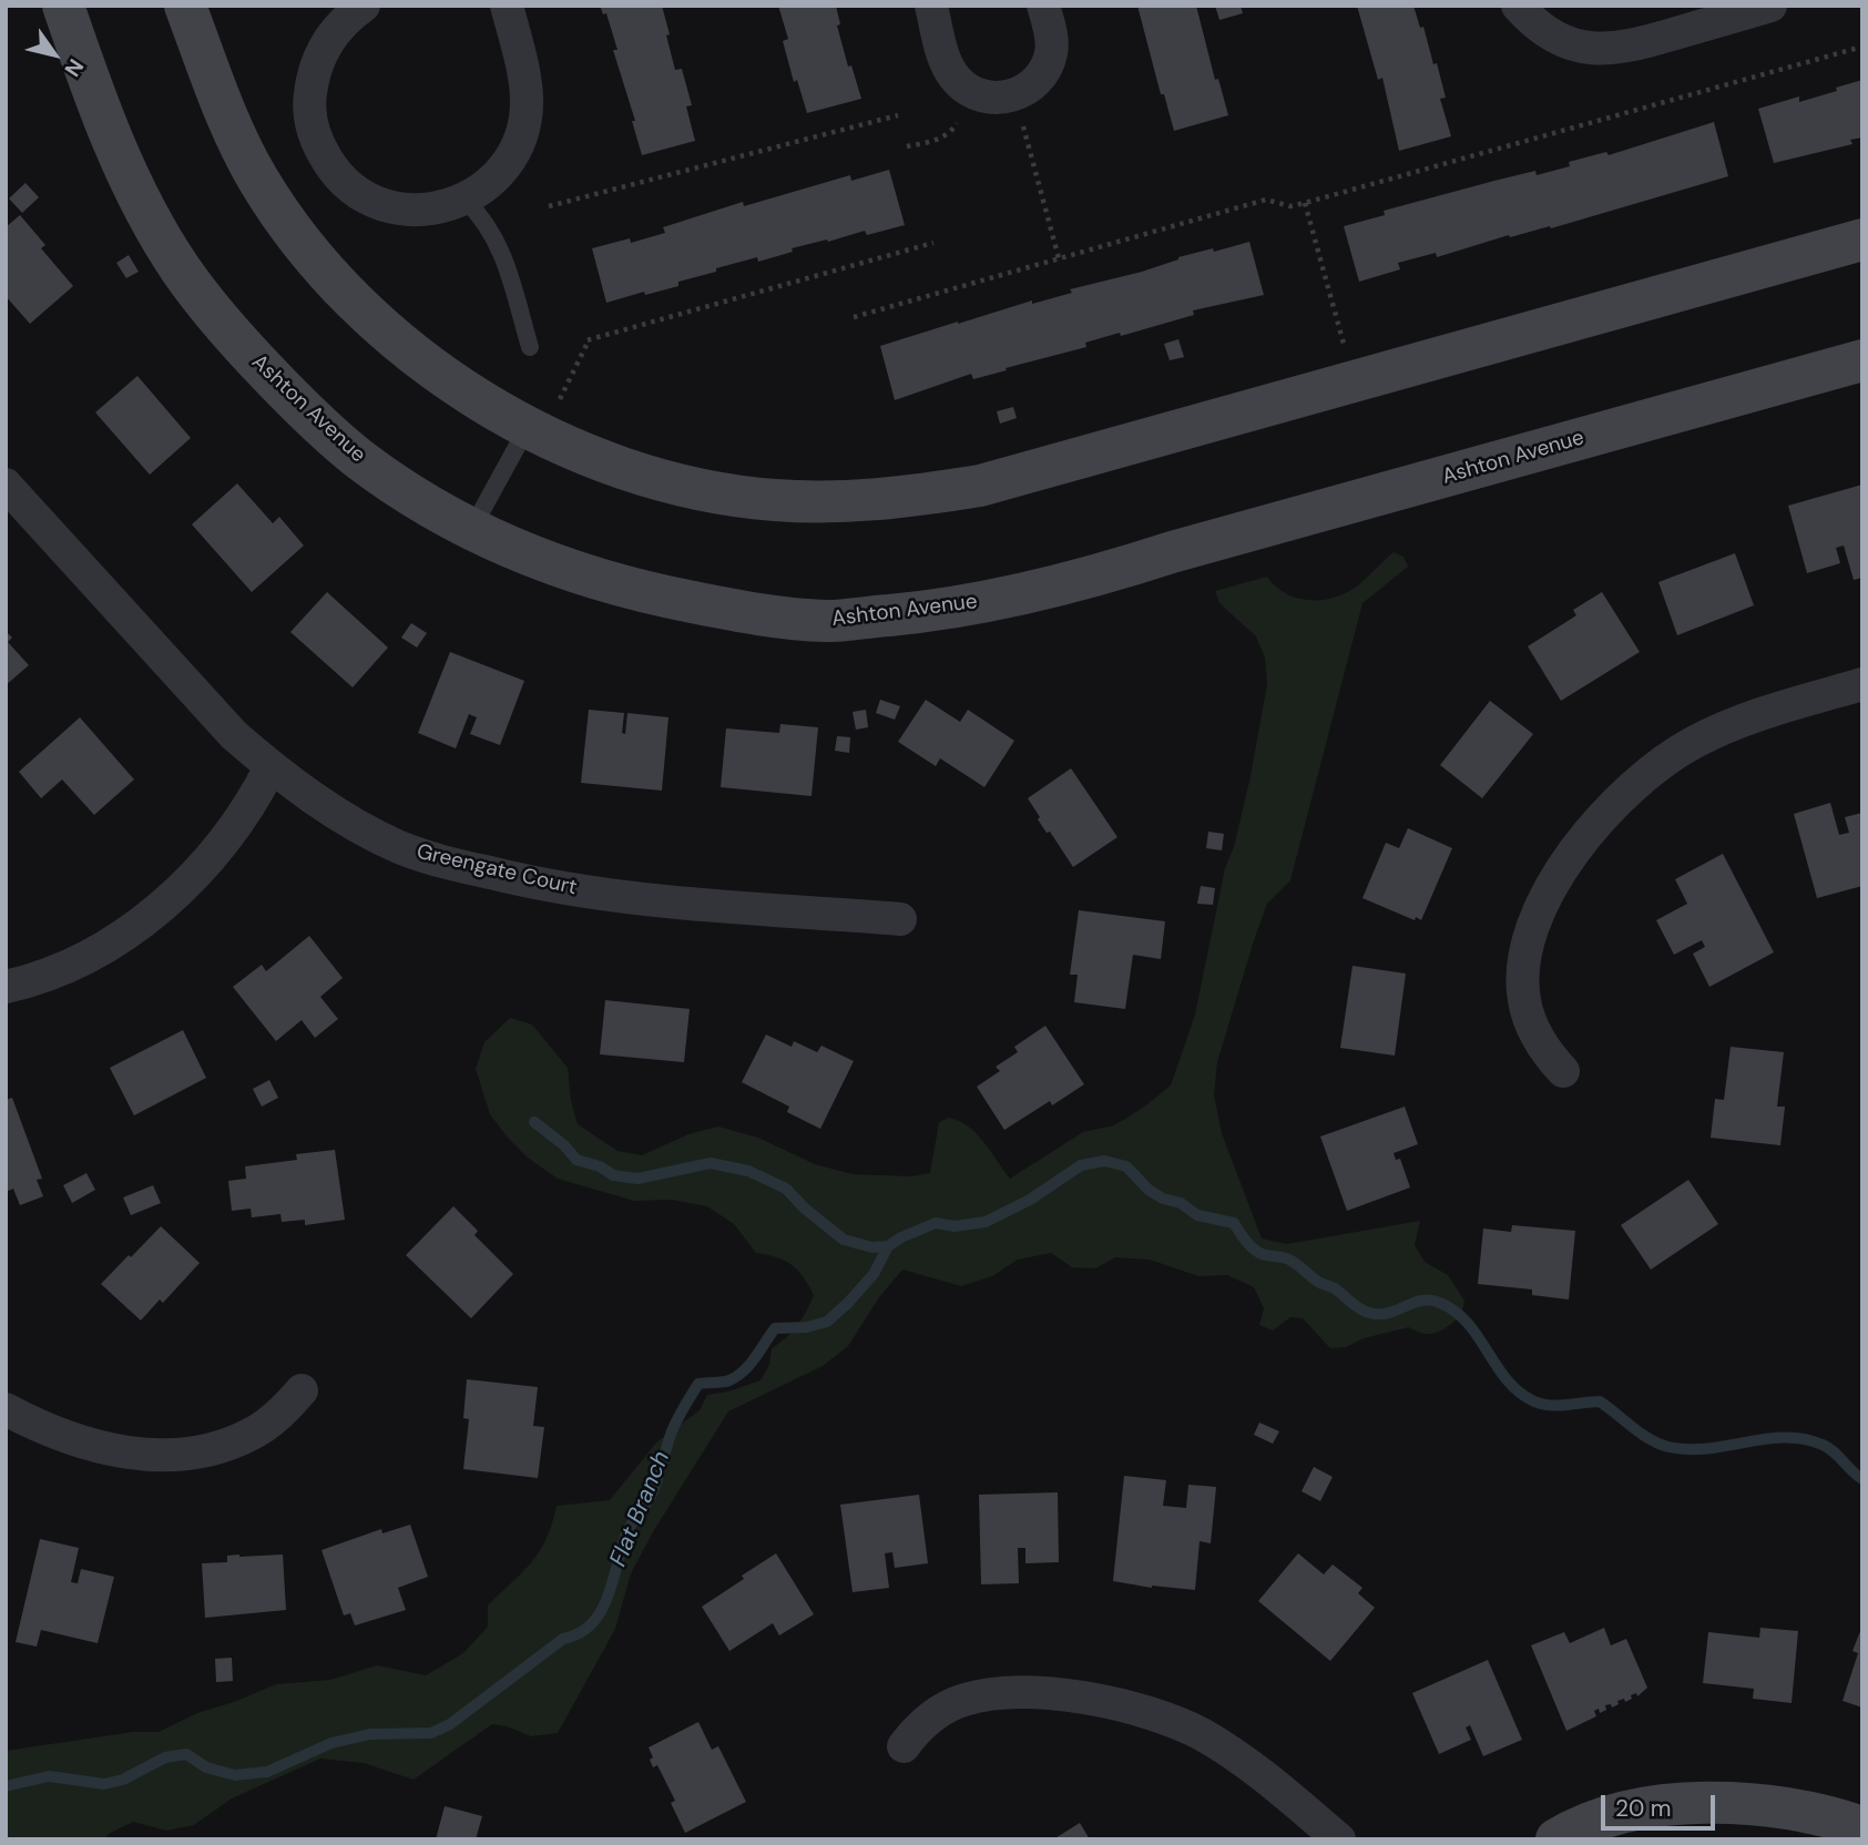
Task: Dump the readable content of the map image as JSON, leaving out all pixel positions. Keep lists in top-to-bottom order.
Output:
{
  "streets": {
    "street": ["Ashton Avenue", "Greengate Court"]
  },
  "water": ["Flat Branch"],
  "scale_bar": "20 m",
  "north": "bottom right"
}
